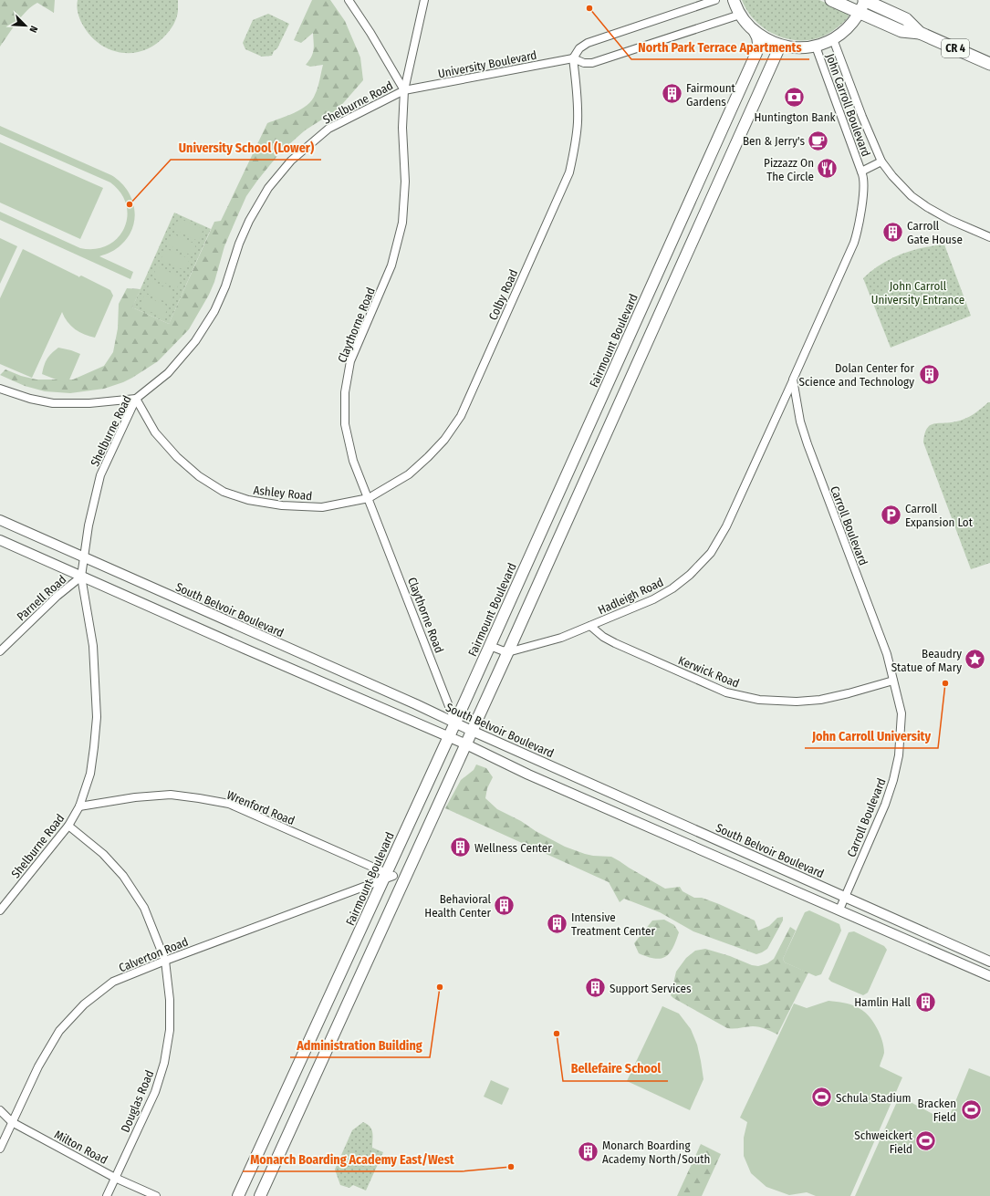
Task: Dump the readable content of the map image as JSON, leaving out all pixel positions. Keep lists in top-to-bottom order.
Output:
{
  "streets": {
    "main road": ["CR 4", "Fairmount Boulevard"],
    "street": [
      "University Boulevard",
      "Shelburne Road",
      "John Carroll Boulevard",
      "Colby Road",
      "Claythorne Road",
      "Ashley Road",
      "Carroll Boulevard",
      "Hadleigh Road",
      "Parnell Road",
      "South Belvoir Boulevard",
      "Kerwick Road",
      "Wrenford Road",
      "Calverton Road",
      "Douglas Road",
      "Milton Road"
    ]
  },
  "crossings": [
    ["University Boulevard", "Shelburne Road"],
    ["University Boulevard", "Colby Road"],
    ["University Boulevard", "Claythorne Road"],
    ["Shelburne Road", "Claythorne Road"],
    ["Shelburne Road", "Ashley Road"],
    ["Shelburne Road", "Parnell Road"],
    ["Shelburne Road", "South Belvoir Boulevard"],
    ["Shelburne Road", "Wrenford Road"],
    ["Shelburne Road", "Douglas Road"],
    ["Colby Road", "Claythorne Road"],
    ["Colby Road", "Ashley Road"],
    ["Claythorne Road", "Fairmount Boulevard"],
    ["Claythorne Road", "Ashley Road"],
    ["Claythorne Road", "South Belvoir Boulevard"],
    ["Fairmount Boulevard", "Hadleigh Road"],
    ["Fairmount Boulevard", "South Belvoir Boulevard"],
    ["Fairmount Boulevard", "Wrenford Road"],
    ["Fairmount Boulevard", "Calverton Road"],
    ["Carroll Boulevard", "Hadleigh Road"],
    ["Carroll Boulevard", "South Belvoir Boulevard"],
    ["Carroll Boulevard", "Kerwick Road"],
    ["Hadleigh Road", "Kerwick Road"],
    ["Wrenford Road", "Calverton Road"],
    ["Calverton Road", "Douglas Road"],
    ["Calverton Road", "Milton Road"],
    ["Douglas Road", "Milton Road"]
  ],
  "parks": ["John Carroll University Entrance"],
  "places": {
    "other": [
      "North Park Terrace Apartments",
      "University School (Lower)",
      "John Carroll University",
      "Administration Building",
      "Bellefaire School",
      "Monarch Boarding Academy East/West"
    ],
    "building": [
      "Fairmount Gardens",
      "Carroll Gate House",
      "Dolan Center for Science and Technology",
      "Wellness Center",
      "Behavioral Health Center",
      "Intensive Treatment Center",
      "Support Services",
      "Hamlin Hall",
      "Monarch Boarding Academy North/South"
    ],
    "bank": ["Huntington Bank"],
    "cafe": ["Ben & Jerry's"],
    "restaurant": ["Pizzazz On The Circle"],
    "parking": ["Carroll Expansion Lot"],
    "place": ["Beaudry Statue of Mary"],
    "sports": ["Schula Stadium", "Bracken Field", "Schweickert Field"]
  },
  "north": "bottom right"
}
